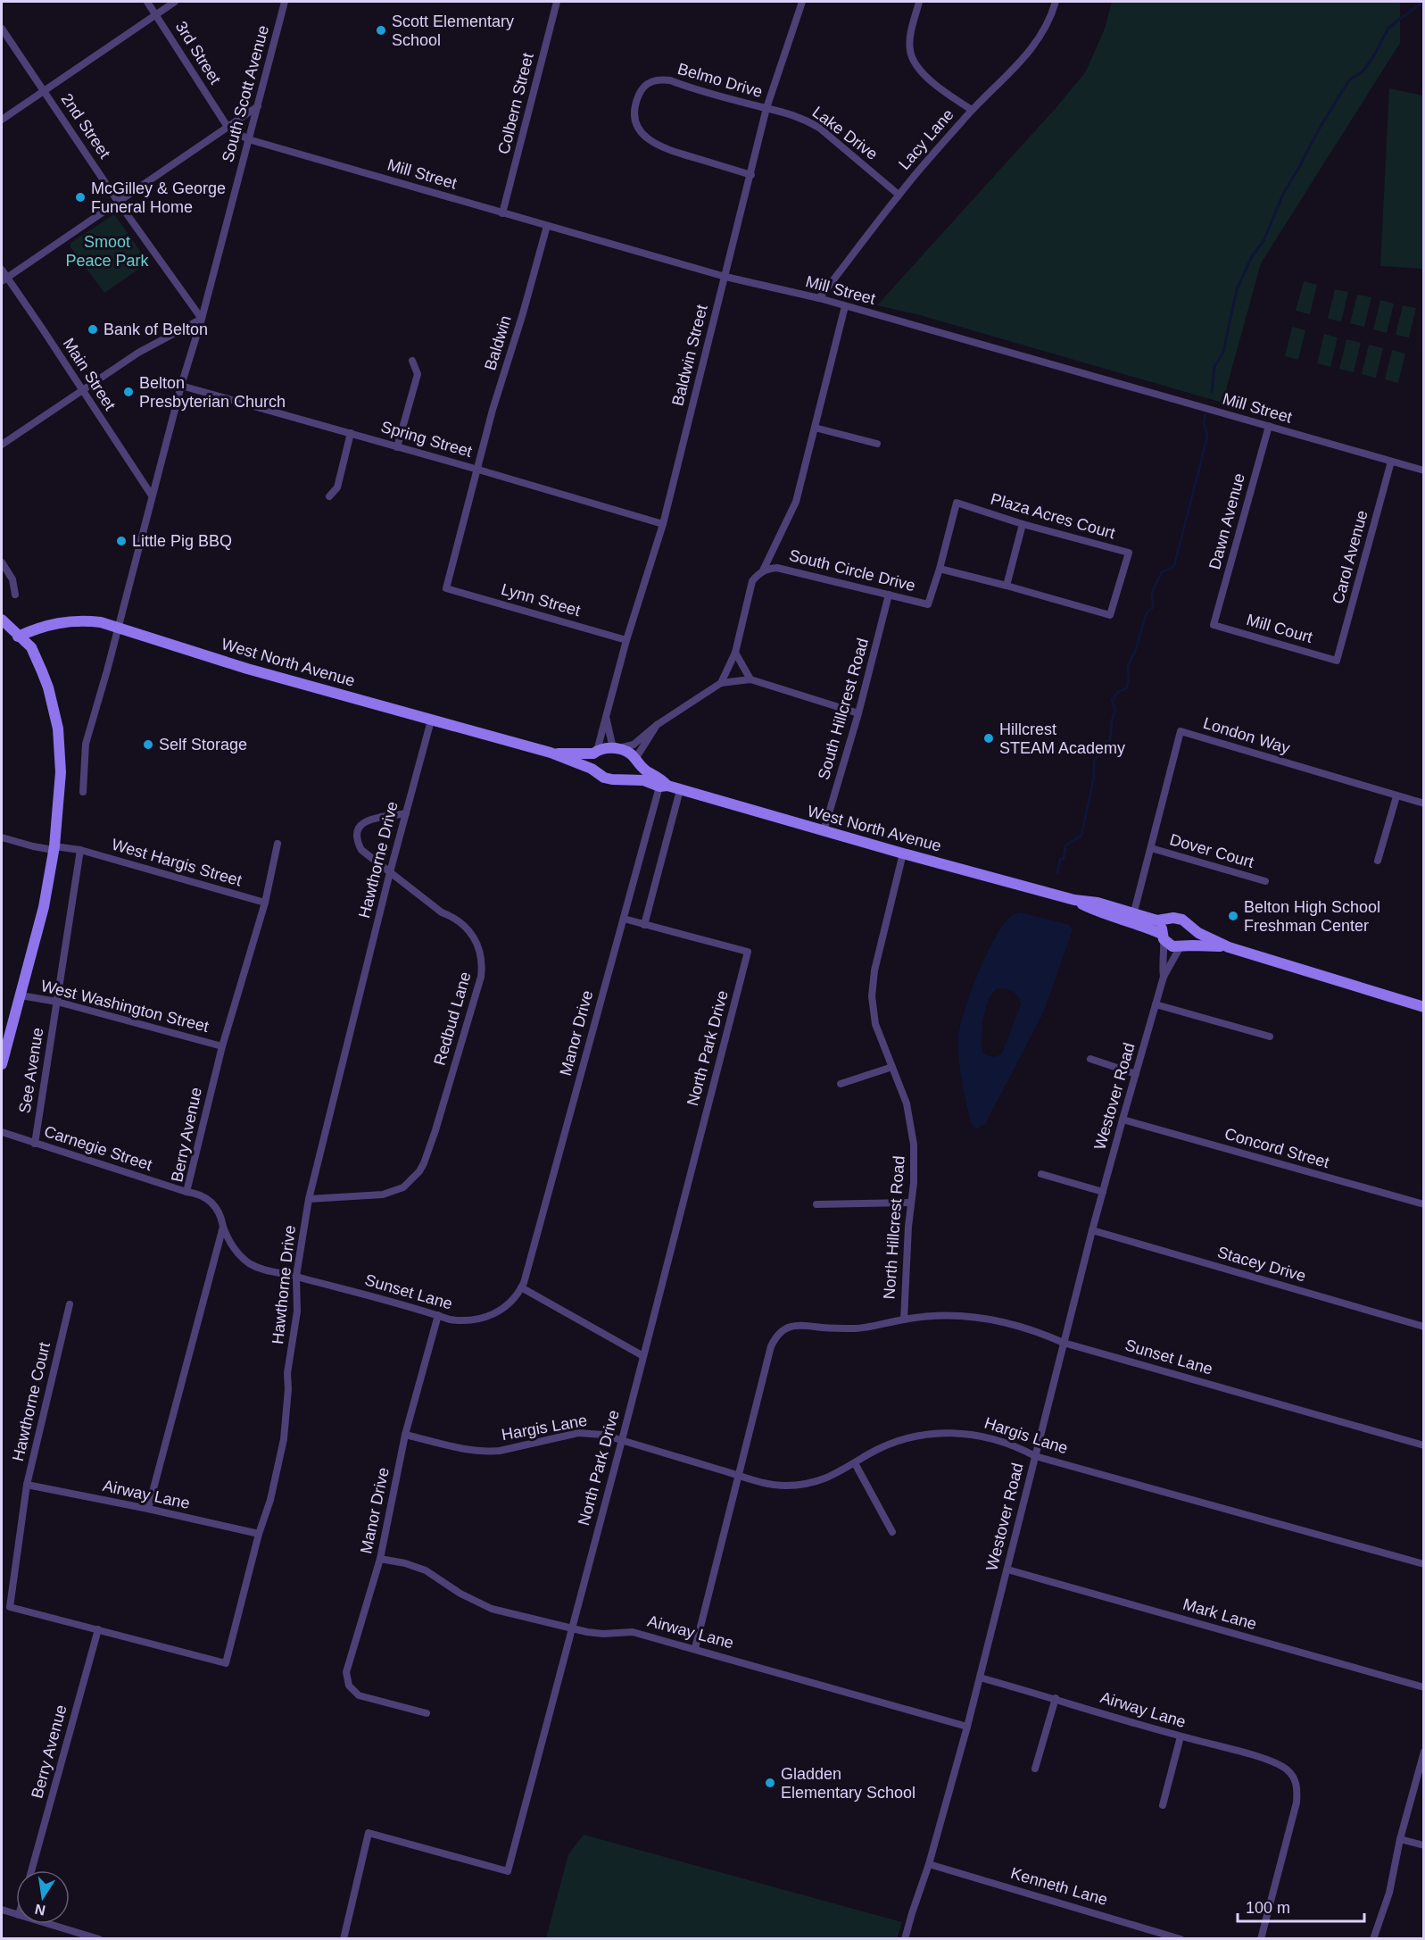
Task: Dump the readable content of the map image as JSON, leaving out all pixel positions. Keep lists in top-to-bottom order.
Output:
{
  "streets": {
    "main road": ["West North Avenue"],
    "street": [
      "3rd Street",
      "Belmo Drive",
      "South Scott Avenue",
      "Colbern Street",
      "2nd Street",
      "Lake Drive",
      "Lacy Lane",
      "Mill Street",
      "Baldwin",
      "Baldwin Street",
      "Main Street",
      "Spring Street",
      "Plaza Acres Court",
      "Dawn Avenue",
      "Carol Avenue",
      "South Circle Drive",
      "Lynn Street",
      "Mill Court",
      "South Hillcrest Road",
      "London Way",
      "Dover Court",
      "Hawthorne Drive",
      "West Hargis Street",
      "West Washington Street",
      "Redbud Lane",
      "Manor Drive",
      "North Park Drive",
      "See Avenue",
      "Westover Road",
      "Berry Avenue",
      "Carnegie Street",
      "Concord Street",
      "North Hillcrest Road",
      "Stacey Drive",
      "Sunset Lane",
      "Hawthorne Court",
      "Hargis Lane",
      "Airway Lane",
      "Mark Lane",
      "Kenneth Lane"
    ]
  },
  "crossings": [
    ["3rd Street", "South Scott Avenue"],
    ["3rd Street", "Mill Street"],
    ["Belmo Drive", "Lake Drive"],
    ["Belmo Drive", "Baldwin Street"],
    ["South Scott Avenue", "2nd Street"],
    ["South Scott Avenue", "Mill Street"],
    ["South Scott Avenue", "Main Street"],
    ["South Scott Avenue", "Spring Street"],
    ["South Scott Avenue", "West North Avenue"],
    ["Colbern Street", "Mill Street"],
    ["Lake Drive", "Lacy Lane"],
    ["Lake Drive", "Baldwin Street"],
    ["Lacy Lane", "Mill Street"],
    ["Mill Street", "Baldwin"],
    ["Mill Street", "Baldwin Street"],
    ["Mill Street", "Dawn Avenue"],
    ["Mill Street", "Carol Avenue"],
    ["Baldwin", "Spring Street"],
    ["Baldwin", "Lynn Street"],
    ["Baldwin Street", "Spring Street"],
    ["Baldwin Street", "Lynn Street"],
    ["Baldwin Street", "West North Avenue"],
    ["Plaza Acres Court", "South Circle Drive"],
    ["Dawn Avenue", "Mill Court"],
    ["Carol Avenue", "Mill Court"],
    ["South Circle Drive", "South Hillcrest Road"],
    ["West North Avenue", "South Hillcrest Road"],
    ["West North Avenue", "London Way"],
    ["West North Avenue", "Hawthorne Drive"],
    ["West North Avenue", "Manor Drive"],
    ["West North Avenue", "Westover Road"],
    ["West North Avenue", "North Hillcrest Road"],
    ["London Way", "Dover Court"],
    ["Hawthorne Drive", "Redbud Lane"],
    ["Hawthorne Drive", "Berry Avenue"],
    ["Hawthorne Drive", "Sunset Lane"],
    ["Hawthorne Drive", "Hawthorne Court"],
    ["Hawthorne Drive", "Airway Lane"],
    ["West Hargis Street", "Berry Avenue"],
    ["West Washington Street", "See Avenue"],
    ["West Washington Street", "Berry Avenue"],
    ["Manor Drive", "North Park Drive"],
    ["Manor Drive", "Sunset Lane"],
    ["Manor Drive", "Hargis Lane"],
    ["Manor Drive", "Airway Lane"],
    ["North Park Drive", "Hargis Lane"],
    ["North Park Drive", "Airway Lane"],
    ["See Avenue", "Carnegie Street"],
    ["Westover Road", "Concord Street"],
    ["Westover Road", "Stacey Drive"],
    ["Westover Road", "Sunset Lane"],
    ["Westover Road", "Hargis Lane"],
    ["Westover Road", "Airway Lane"],
    ["Westover Road", "Mark Lane"],
    ["Westover Road", "Kenneth Lane"],
    ["Berry Avenue", "Carnegie Street"],
    ["Berry Avenue", "Sunset Lane"],
    ["Berry Avenue", "Hawthorne Court"],
    ["North Hillcrest Road", "Sunset Lane"],
    ["North Hillcrest Road", "Hargis Lane"],
    ["North Hillcrest Road", "Airway Lane"],
    ["Hawthorne Court", "Airway Lane"]
  ],
  "parks": ["Smoot Peace Park"],
  "places": [
    "Scott Elementary School",
    "McGilley & George Funeral Home",
    "Bank of Belton",
    "Belton Presbyterian Church",
    "Little Pig BBQ",
    "Hillcrest STEAM Academy",
    "Self Storage",
    "Belton High School Freshman Center",
    "Gladden Elementary School"
  ],
  "scale_bar": "100 m",
  "north": "bottom"
}
